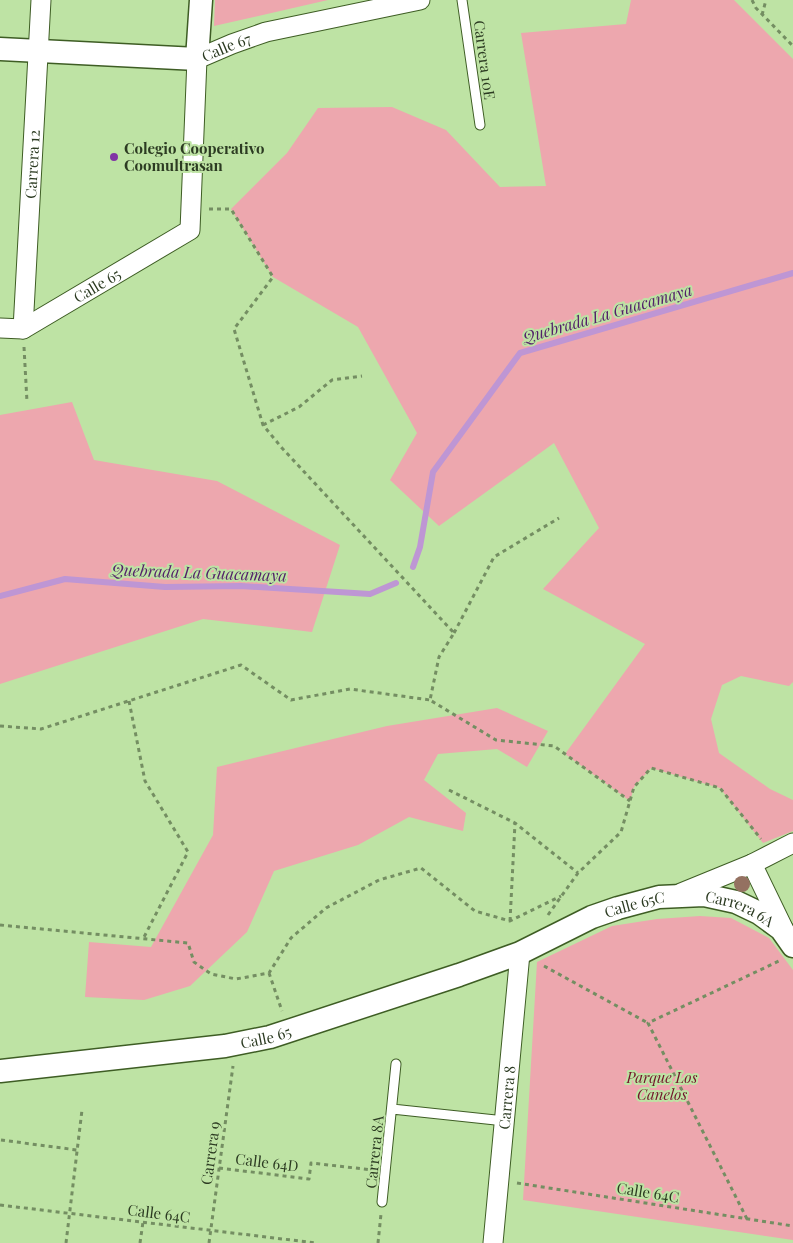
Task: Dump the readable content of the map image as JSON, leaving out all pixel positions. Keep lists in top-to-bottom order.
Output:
{
  "streets": {
    "street": [
      "Calle 67",
      "Carrera 12",
      "Calle 65",
      "Calle 65C",
      "Carrera 6A",
      "Carrera 8"
    ],
    "lane": ["Carrera 10E", "Carrera 8A"],
    "path": ["Carrera 9", "Calle 64D", "Calle 64C"]
  },
  "crossings": [
    ["Calle 67", "Carrera 12"],
    ["Carrera 12", "Calle 65"],
    ["Calle 65", "Calle 65C"],
    ["Calle 65", "Carrera 8"],
    ["Calle 65C", "Carrera 6A"],
    ["Calle 65C", "Carrera 8"],
    ["Carrera 8", "Calle 64C"],
    ["Carrera 8A", "Calle 64D"],
    ["Carrera 9", "Calle 64D"],
    ["Carrera 9", "Calle 64C"]
  ],
  "water": ["Quebrada La Guacamaya"],
  "parks": ["Parque Los Canelos"],
  "places": ["Colegio Cooperativo Coomultrasan"]
}
